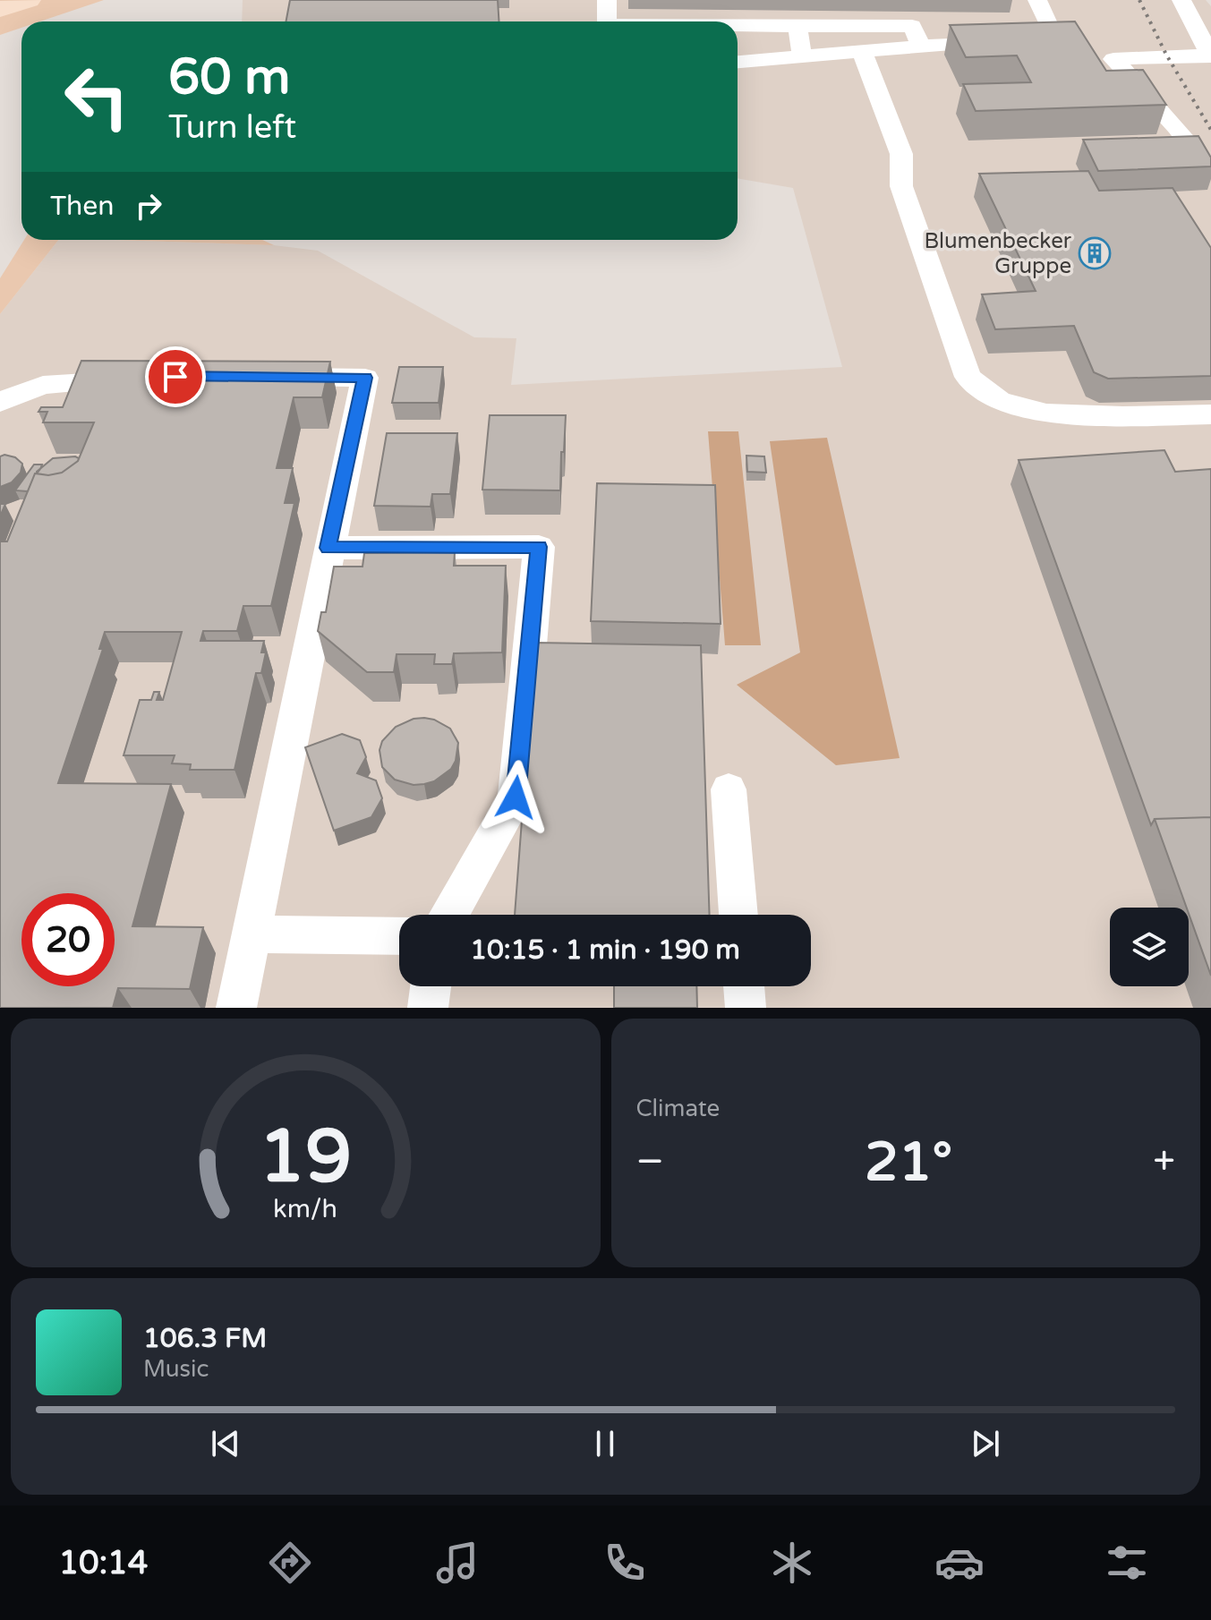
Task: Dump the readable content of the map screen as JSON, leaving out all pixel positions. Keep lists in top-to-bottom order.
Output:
{
  "places": {
    "building": ["Blumenbecker Gruppe"]
  },
  "page": {
    "turn": ["60 m", "Turn left"],
    "then": "Then",
    "limit": "20",
    "trip": "10:15 · 1 min · 190 m",
    "tile": "Climate",
    "heat": ["−", "21°", "+"],
    "song": ["106.3 FM", "Music"],
    "tabs": "10:14",
    "gauge": ["19", "km/h"]
  }
}
